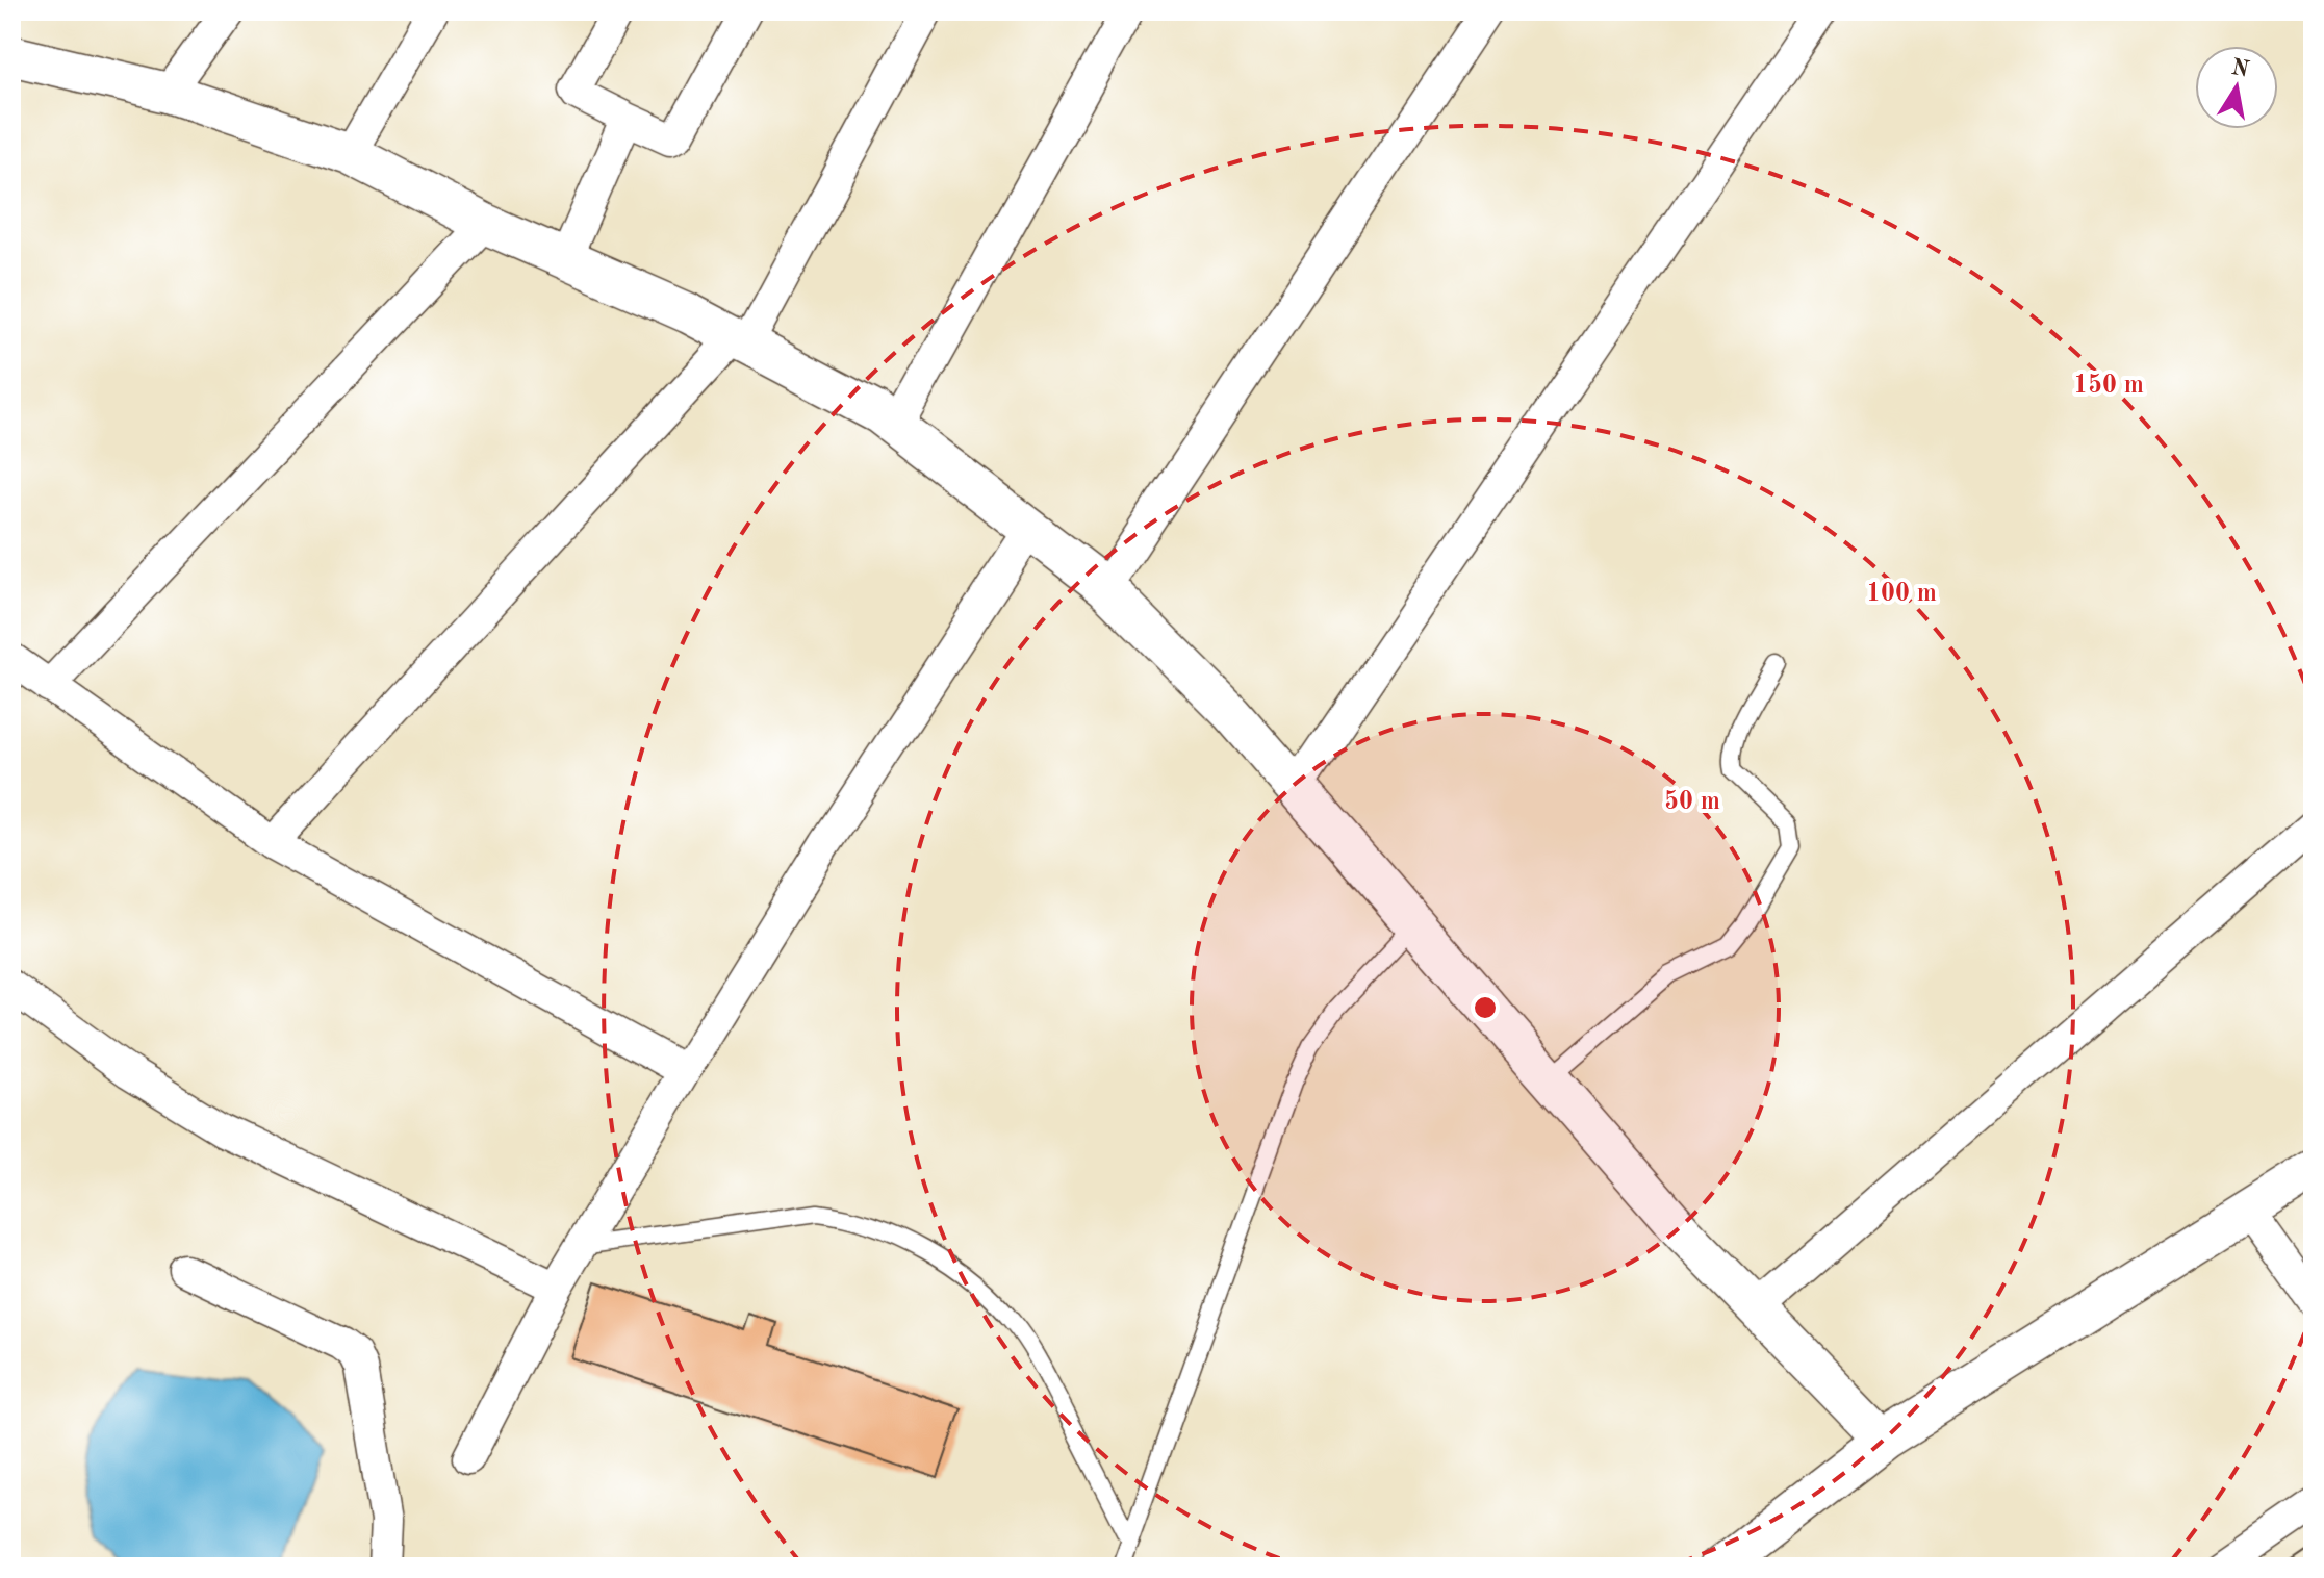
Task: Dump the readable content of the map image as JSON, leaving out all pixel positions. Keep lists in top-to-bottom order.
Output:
{
  "north": "top",
  "rings": ["150 m", "100 m", "50 m"]
}
